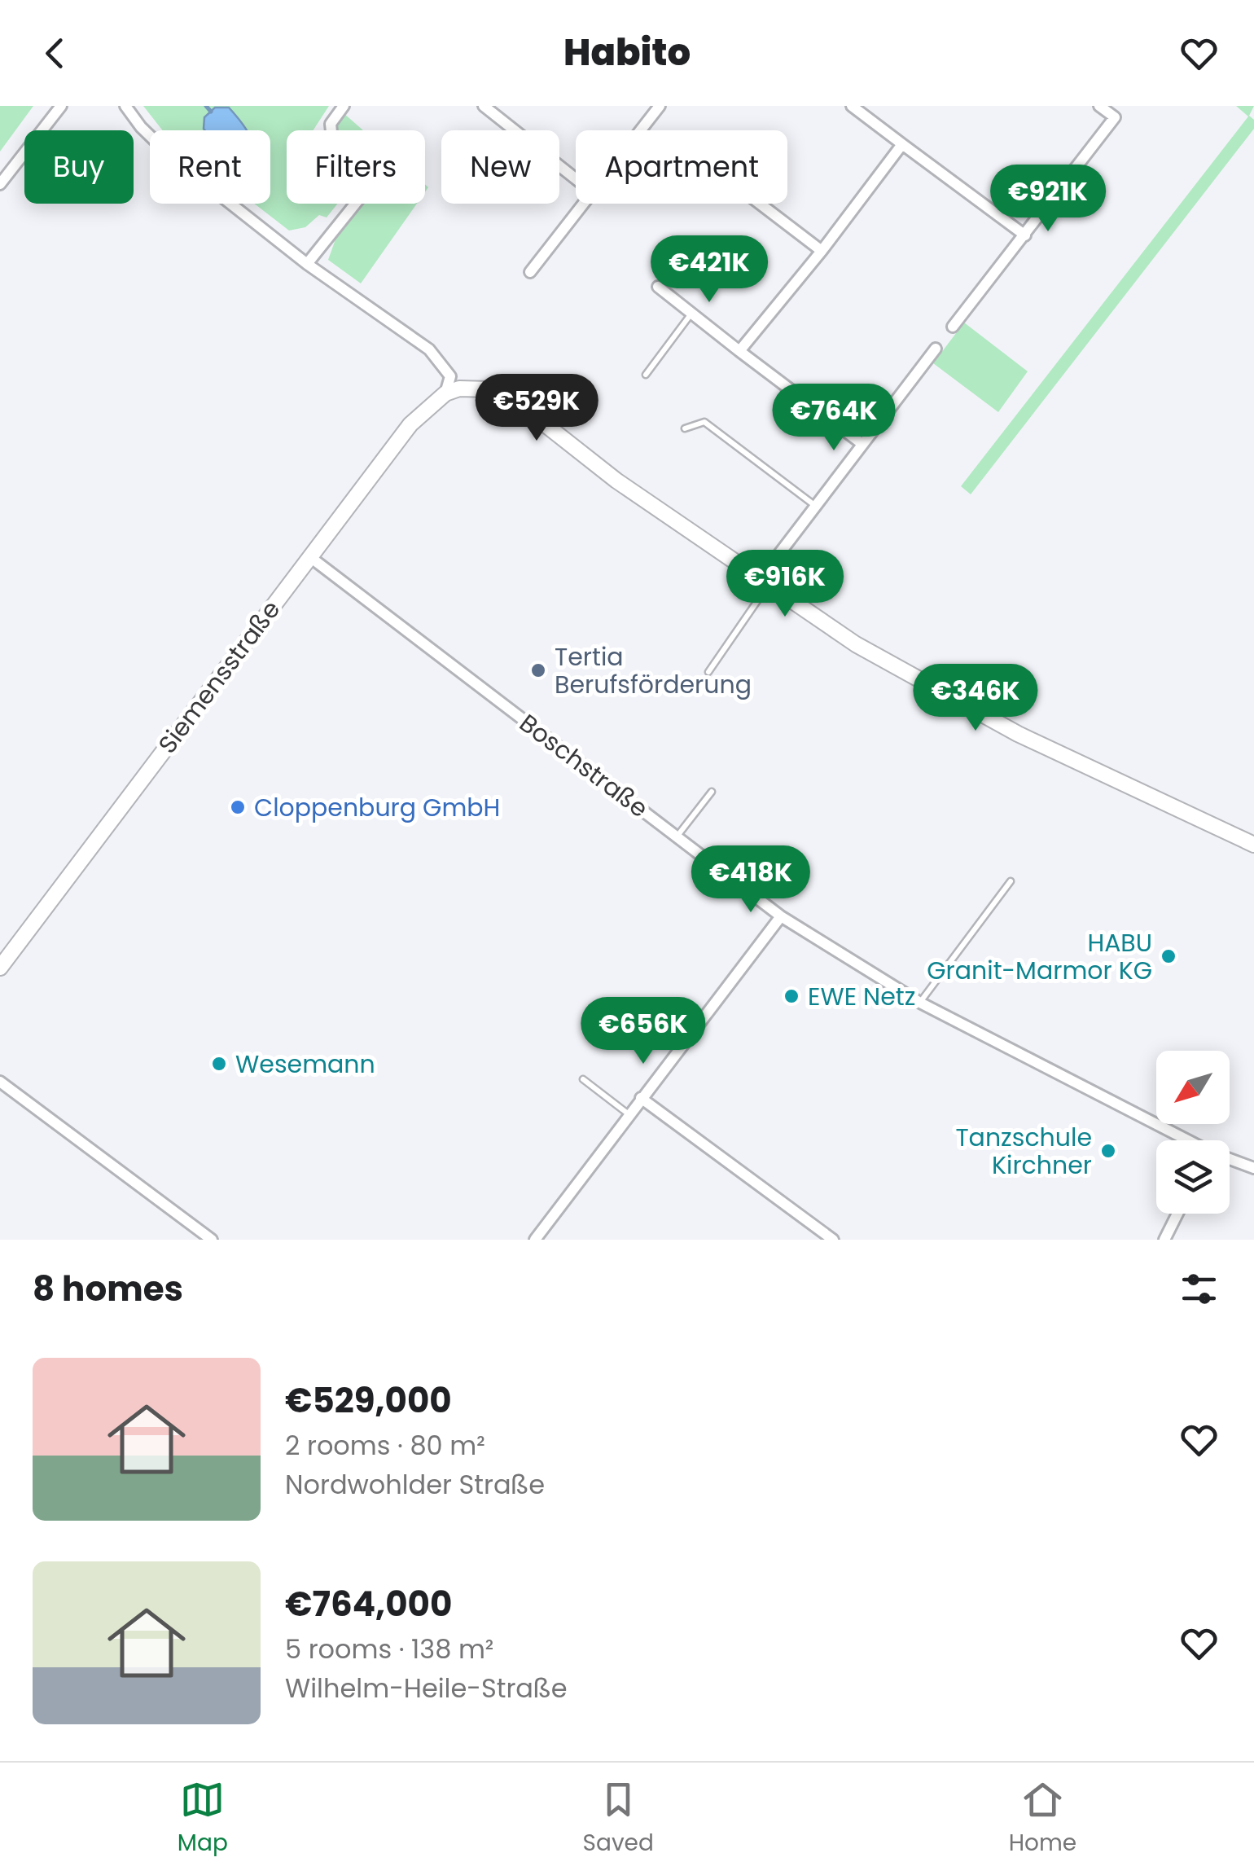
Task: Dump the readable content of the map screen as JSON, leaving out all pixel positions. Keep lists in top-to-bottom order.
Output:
{
  "streets": {
    "main road": ["Siemensstraße"],
    "street": ["Boschstraße"]
  },
  "crossings": [
    ["Siemensstraße", "Boschstraße"]
  ],
  "places": [
    "Tertia Berufsförderung",
    "Cloppenburg GmbH",
    "HABU Granit-Marmor KG",
    "EWE Netz",
    "Wesemann",
    "Tanzschule Kirchner"
  ],
  "north": "bottom left",
  "page": {
    "header": "Habito",
    "chip": [
      "Buy",
      "Rent",
      "Filters",
      "New",
      "Apartment"
    ],
    "price": [
      "€921K",
      "€421K",
      "€529K",
      "€764K",
      "€916K",
      "€346K",
      "€418K",
      "€656K"
    ],
    "heading": "8 homes",
    "list": [
      {
        "name": "€529,000",
        "note": "2 rooms · 80 m² · Nordwohlder Straße"
      },
      {
        "name": "€764,000",
        "note": "5 rooms · 138 m² · Wilhelm-Heile-Straße"
      }
    ],
    "tabs": ["Map", "Saved", "Home"]
  }
}
